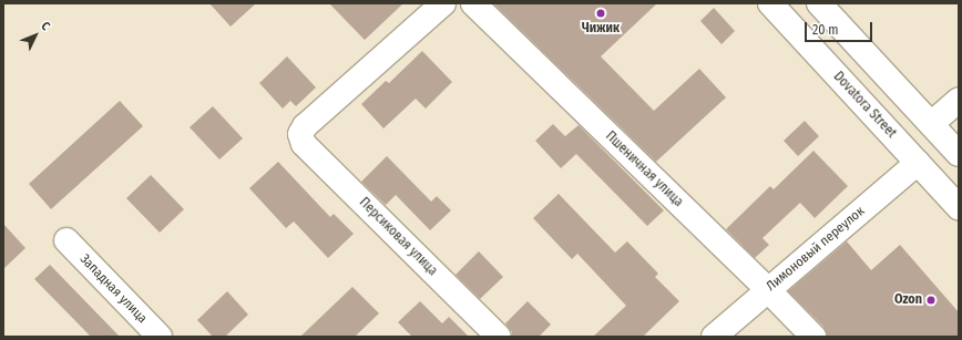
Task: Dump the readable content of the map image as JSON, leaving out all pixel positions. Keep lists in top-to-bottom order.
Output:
{
  "streets": {
    "street": [
      "Dovatora Street",
      "Пшеничная улица",
      "Персиковая улица",
      "Лимоновый переулок",
      "Западная улица"
    ]
  },
  "crossings": [
    ["Dovatora Street", "Лимоновый переулок"],
    ["Пшеничная улица", "Лимоновый переулок"]
  ],
  "places": ["Чижик", "Ozon"],
  "scale_bar": "20 m",
  "north": "top right"
}
